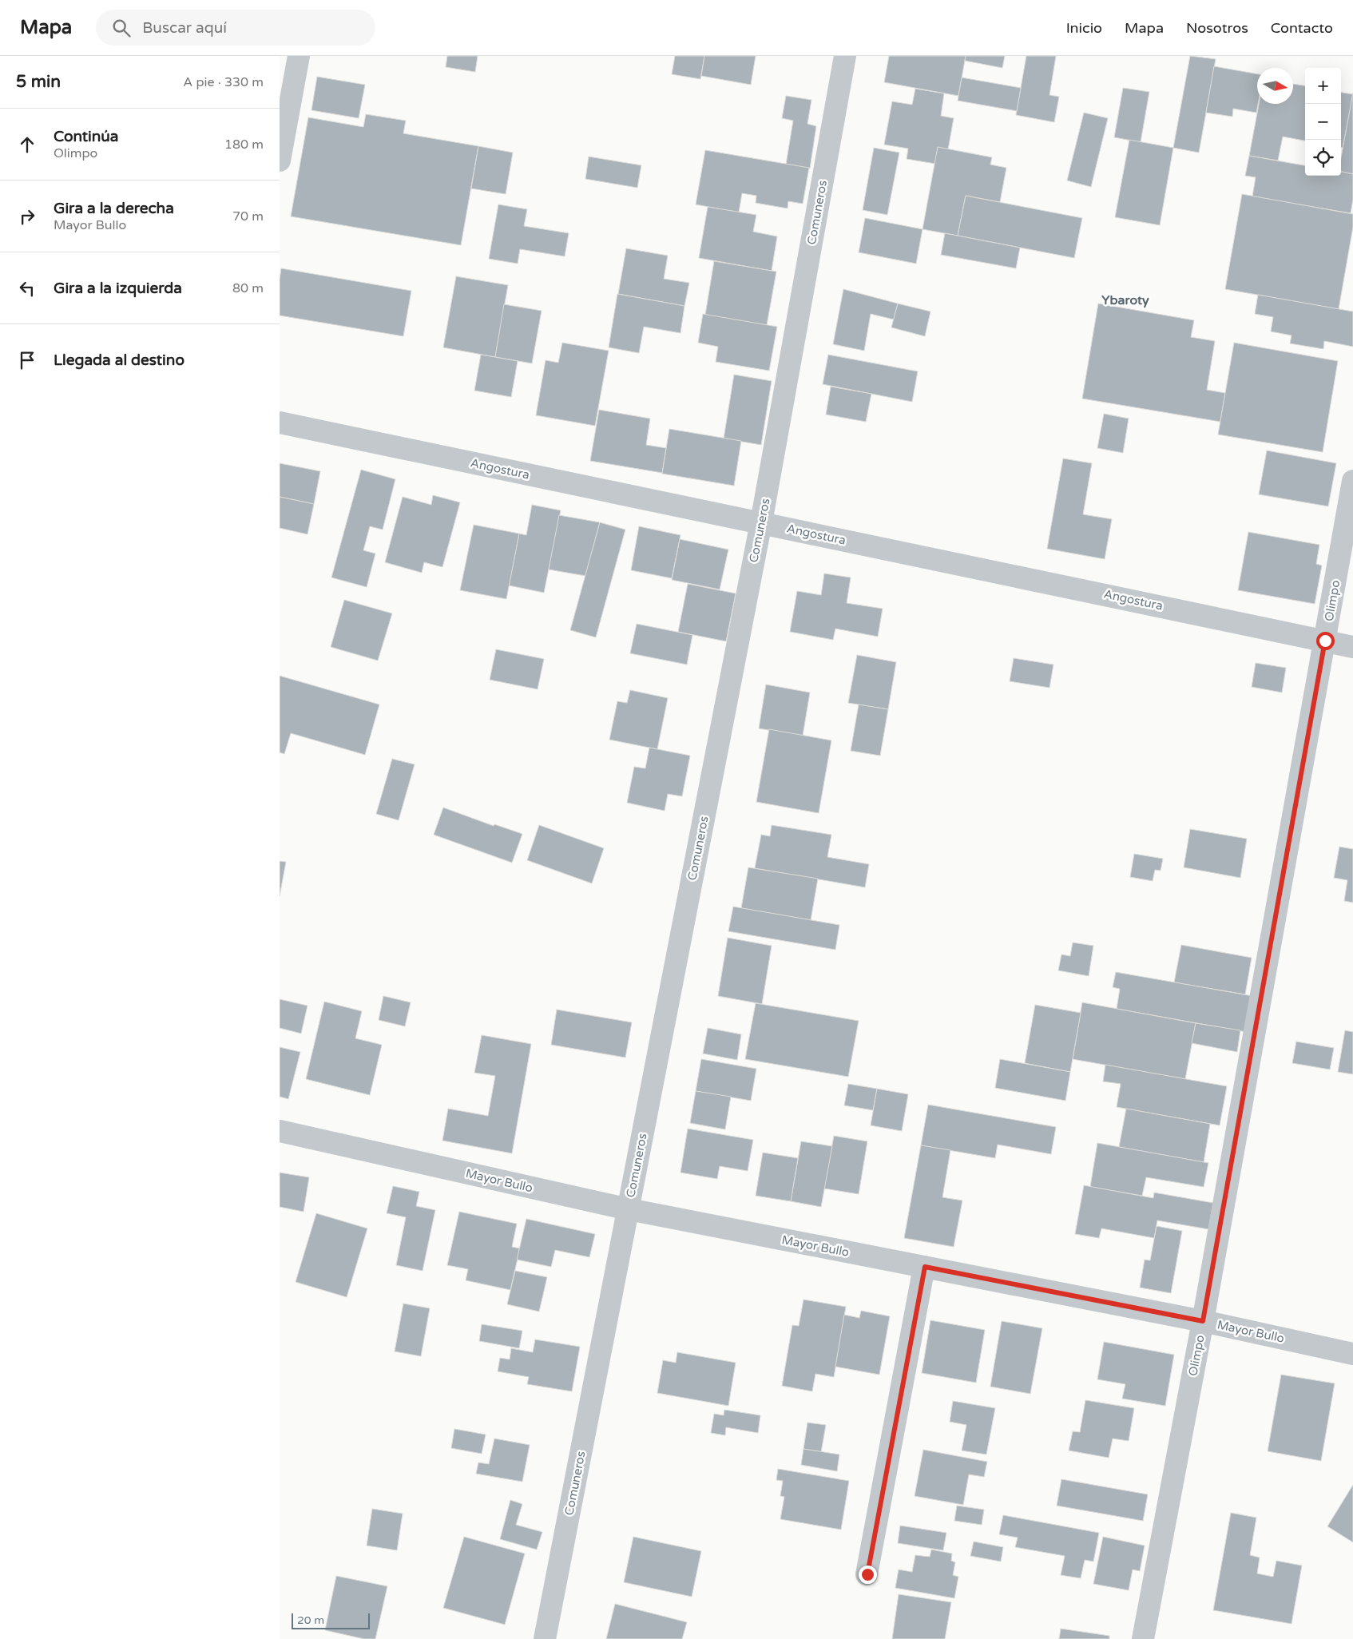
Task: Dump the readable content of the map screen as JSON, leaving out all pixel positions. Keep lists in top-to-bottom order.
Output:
{
  "streets": {
    "street": [
      "Comuneros",
      "Angostura",
      "Olimpo",
      "Mayor Bullo"
    ]
  },
  "crossings": [
    ["Comuneros", "Angostura"],
    ["Comuneros", "Mayor Bullo"],
    ["Angostura", "Olimpo"],
    ["Olimpo", "Mayor Bullo"]
  ],
  "districts": ["Ybaroty"],
  "scale_bar": "20 m",
  "north": "right",
  "page": {
    "header": "Mapa",
    "search": "Buscar aquí",
    "nav": [
      "Inicio",
      "Mapa",
      "Nosotros",
      "Contacto"
    ],
    "heading": ["5 min", "A pie · 330 m"],
    "map_buttons": ["+", "−"],
    "list": [
      ["Continúa", "Olimpo", "180 m"],
      ["Gira a la derecha", "Mayor Bullo", "70 m"],
      ["Gira a la izquierda", "80 m"],
      "Llegada al destino"
    ],
    "scale": "20 m"
  }
}
